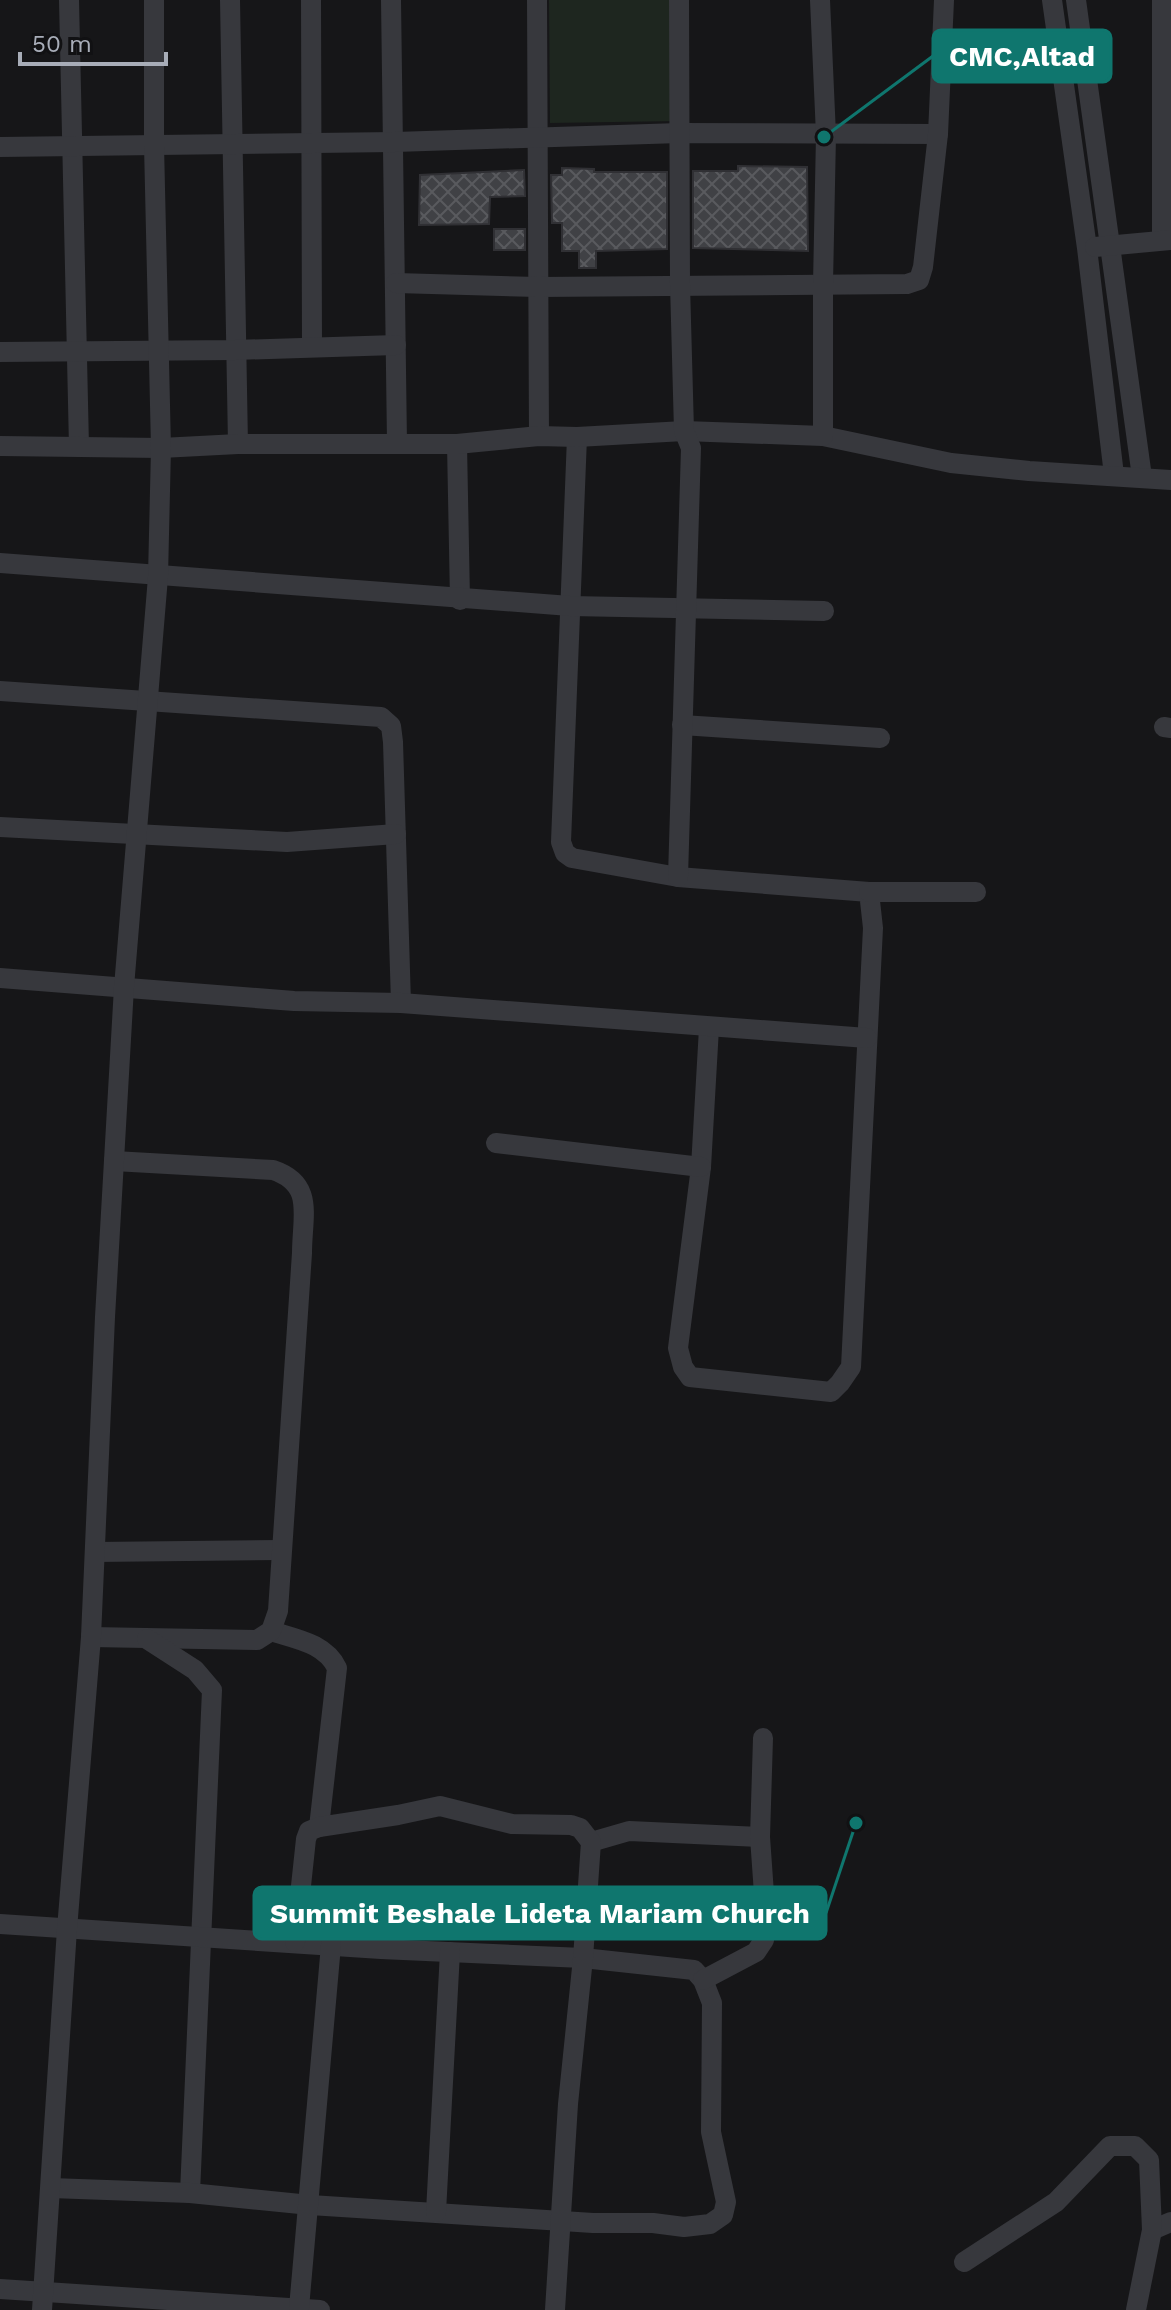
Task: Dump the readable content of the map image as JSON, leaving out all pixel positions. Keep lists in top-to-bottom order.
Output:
{
  "places": ["CMC,Altad", "Summit Beshale Lideta Mariam Church"],
  "scale_bar": "50 m"
}
